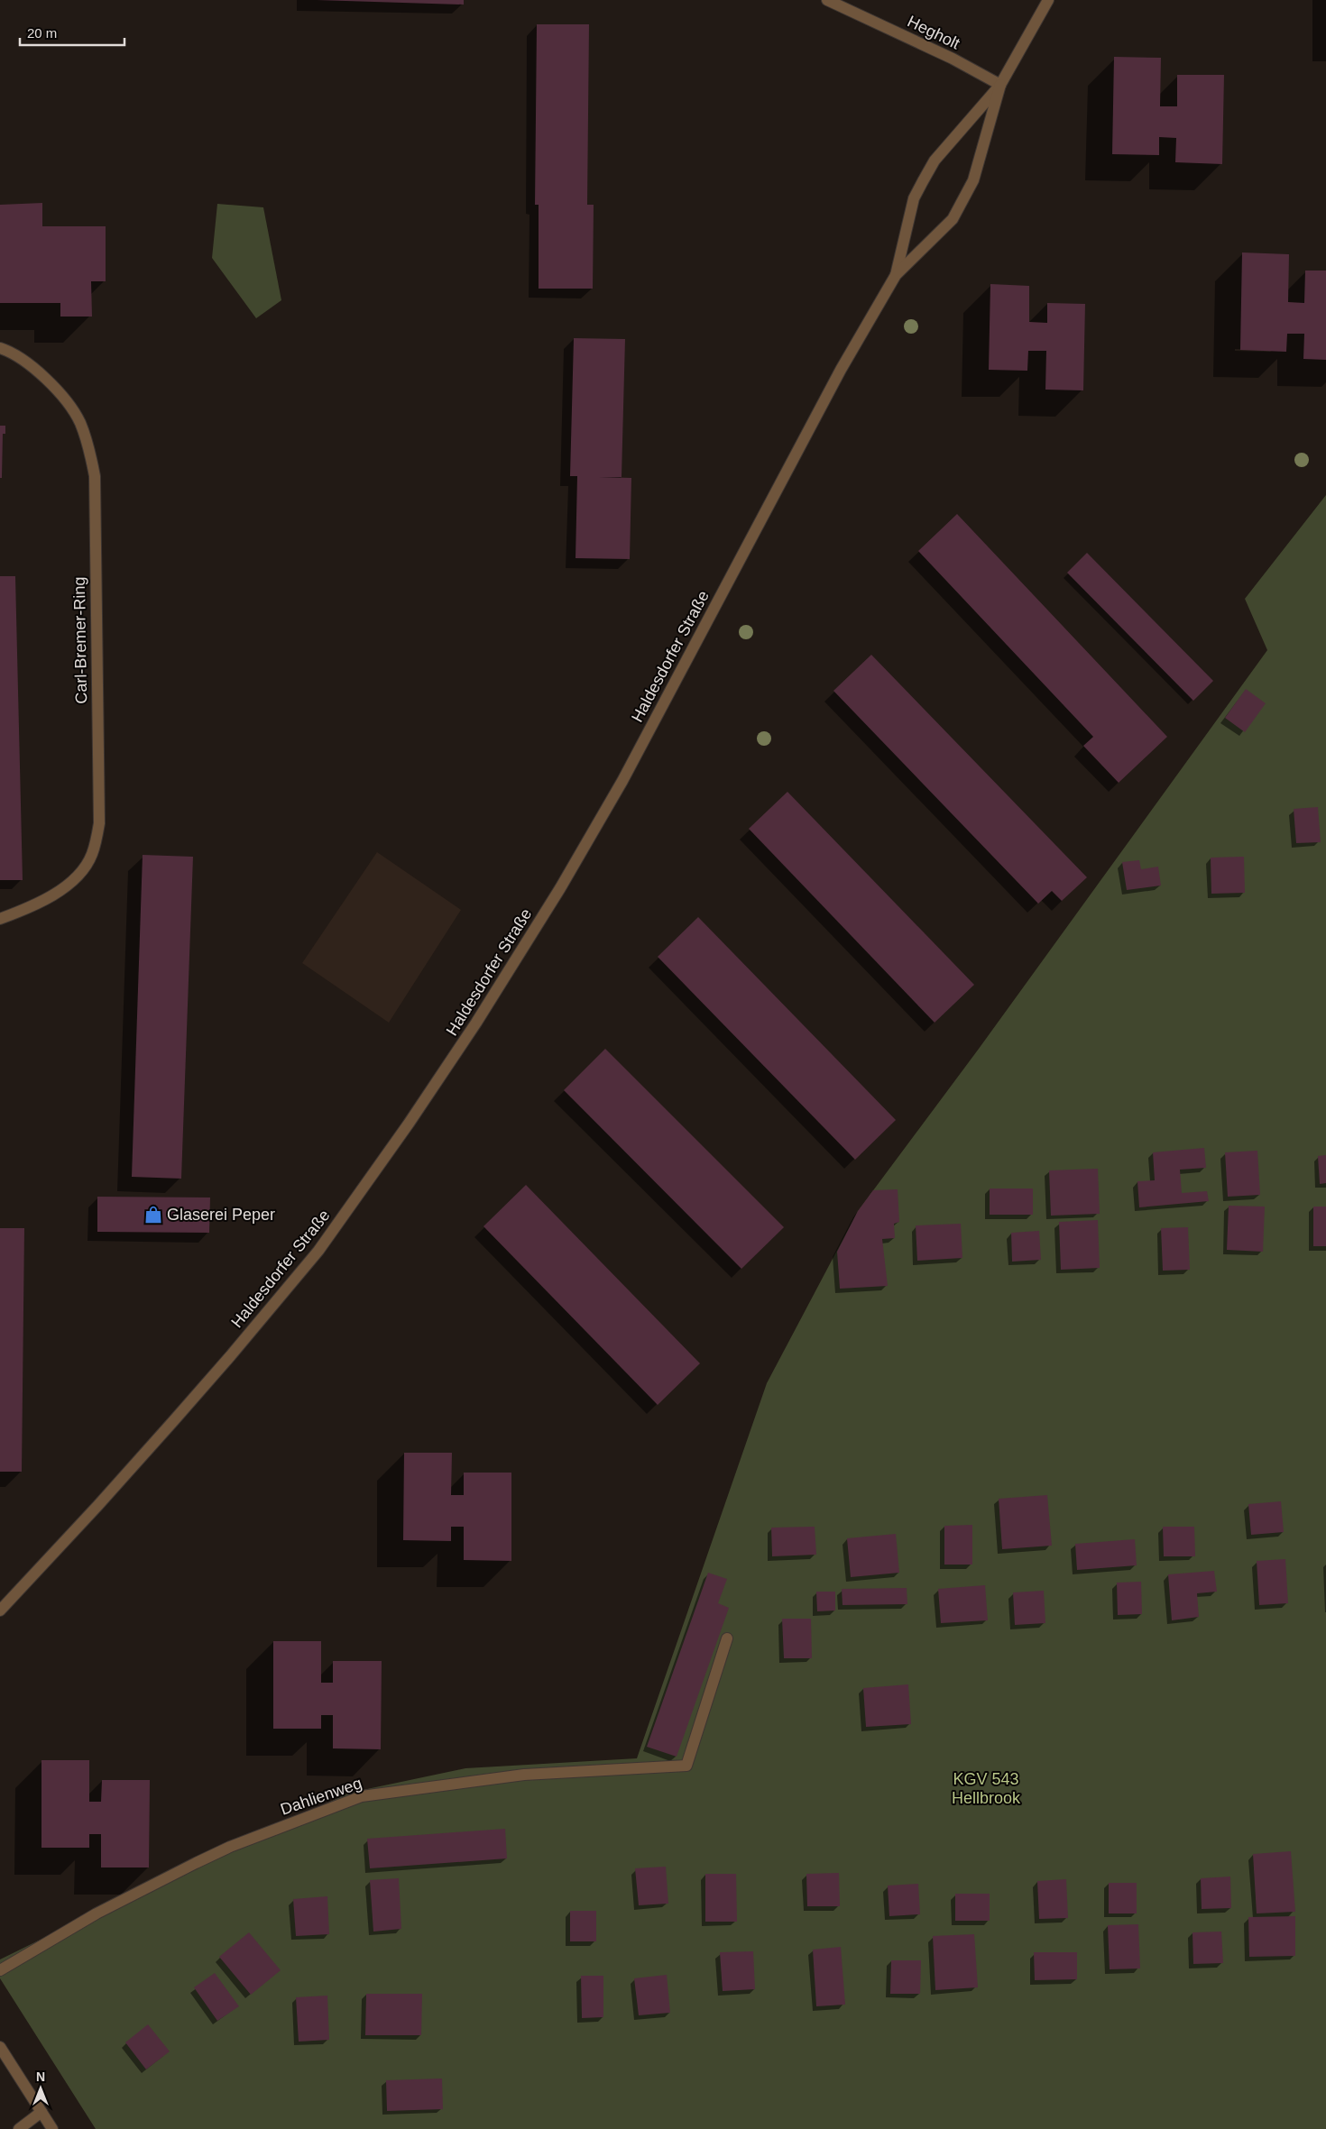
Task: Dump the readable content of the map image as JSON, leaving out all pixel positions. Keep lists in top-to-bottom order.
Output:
{
  "streets": {
    "street": [
      "Hegholt",
      "Carl-Bremer-Ring",
      "Haldesdorfer Straße",
      "Dahlienweg"
    ]
  },
  "crossings": [
    ["Hegholt", "Haldesdorfer Straße"]
  ],
  "parks": ["KGV 543 Hellbrook"],
  "places": {
    "shop": ["Glaserei Peper"]
  },
  "scale_bar": "20 m",
  "north": "top"
}
